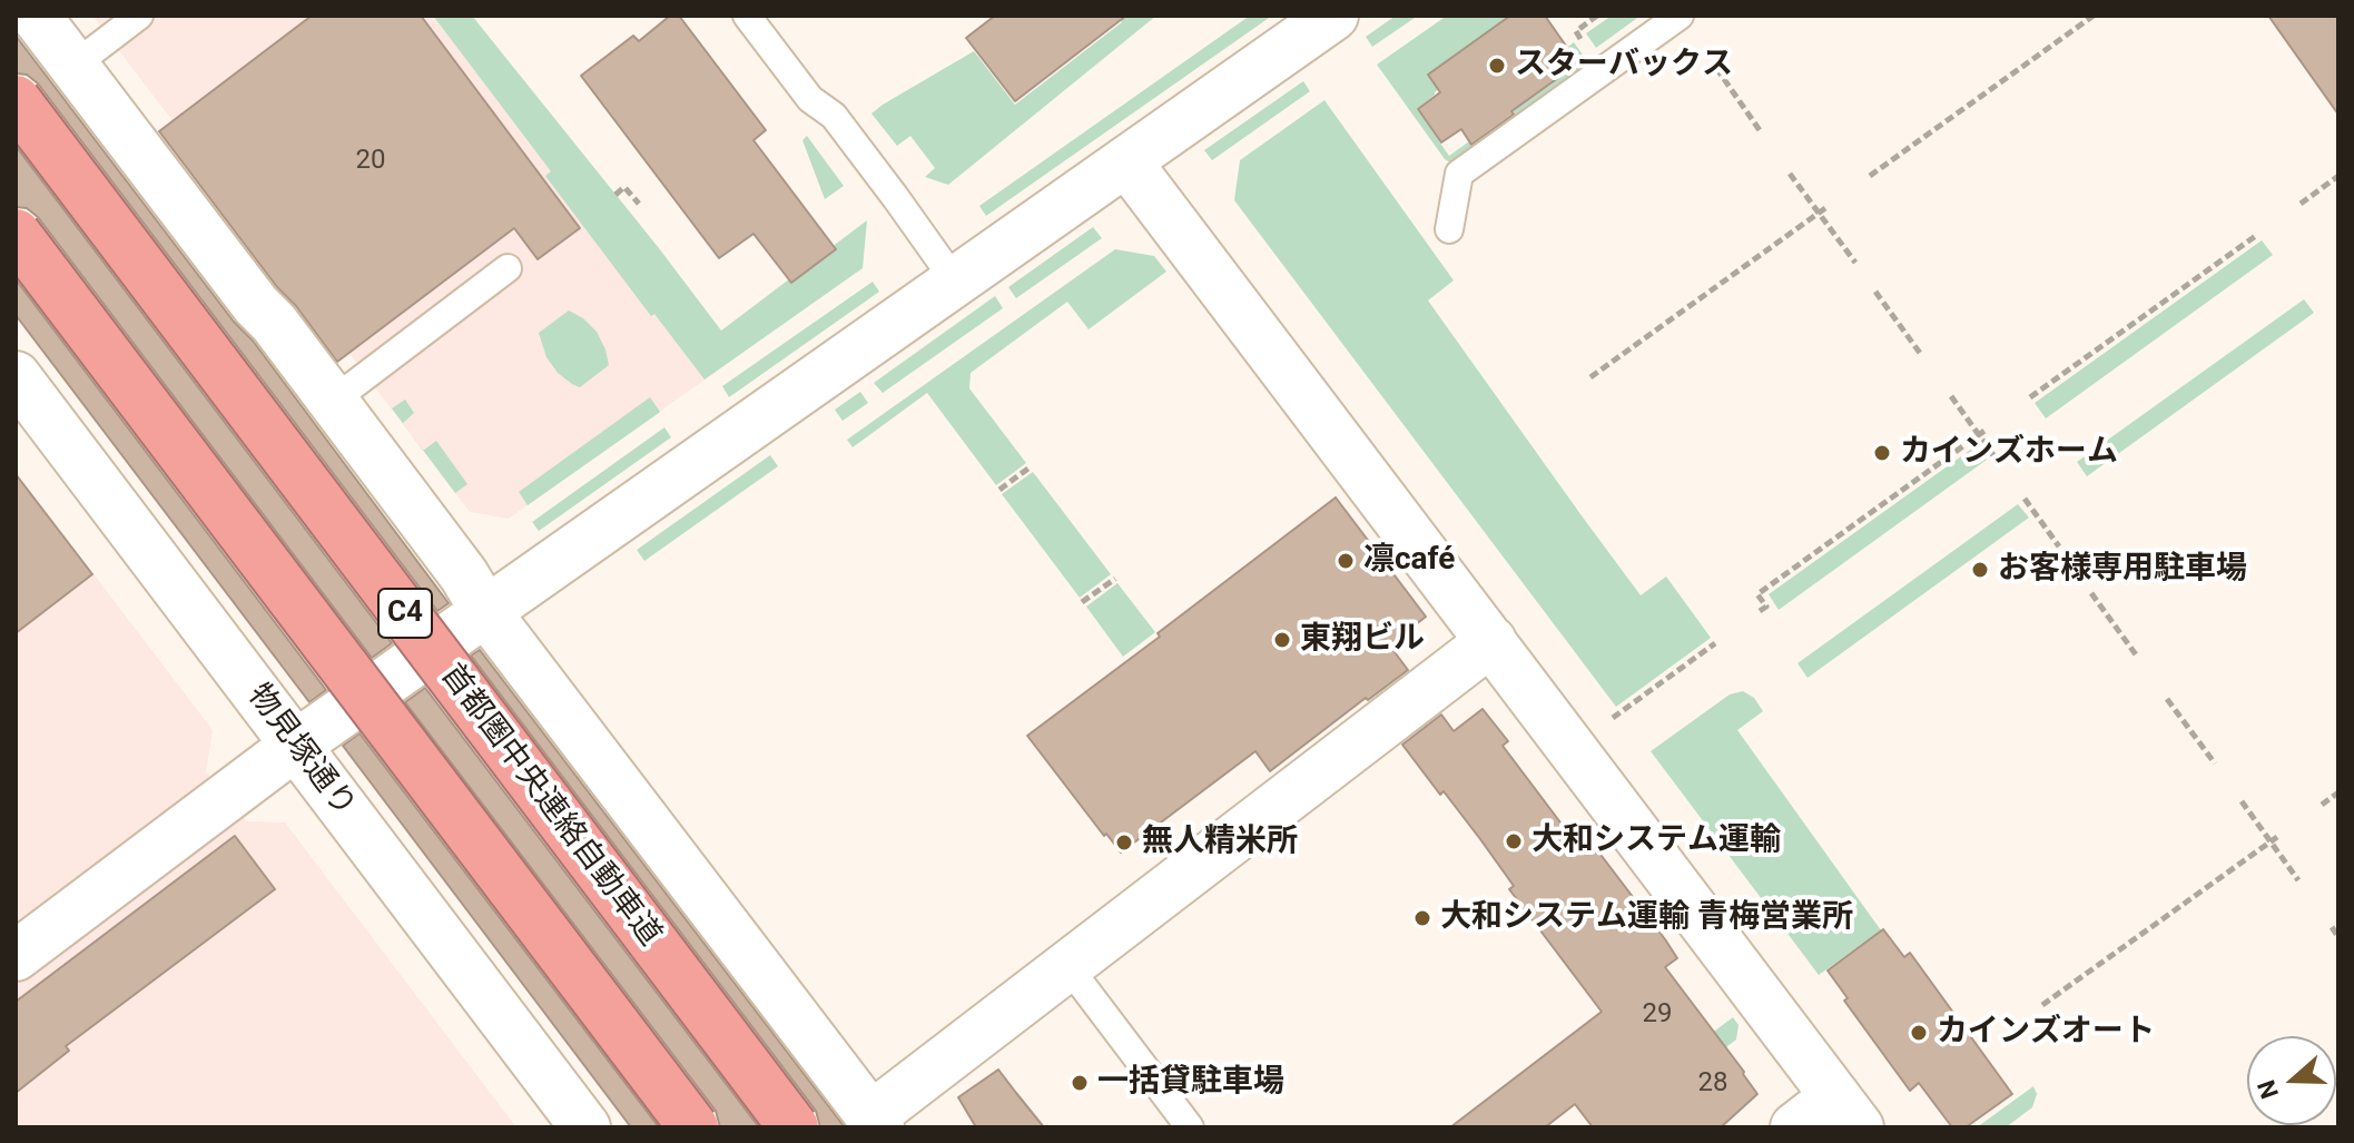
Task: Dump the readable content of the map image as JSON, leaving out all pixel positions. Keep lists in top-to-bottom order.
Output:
{
  "streets": {
    "highway": ["C4", "首都圏中央連絡自動車道"],
    "street": ["物見塚通り"]
  },
  "places": [
    "スターバックス",
    "カインズホーム",
    "凛café",
    "お客様専用駐車場",
    "東翔ビル",
    "大和システム運輸",
    "無人精米所",
    "大和システム運輸 青梅営業所",
    "カインズオート",
    "一括貸駐車場"
  ],
  "house_numbers": ["20", "29", "28"],
  "north": "left"
}
